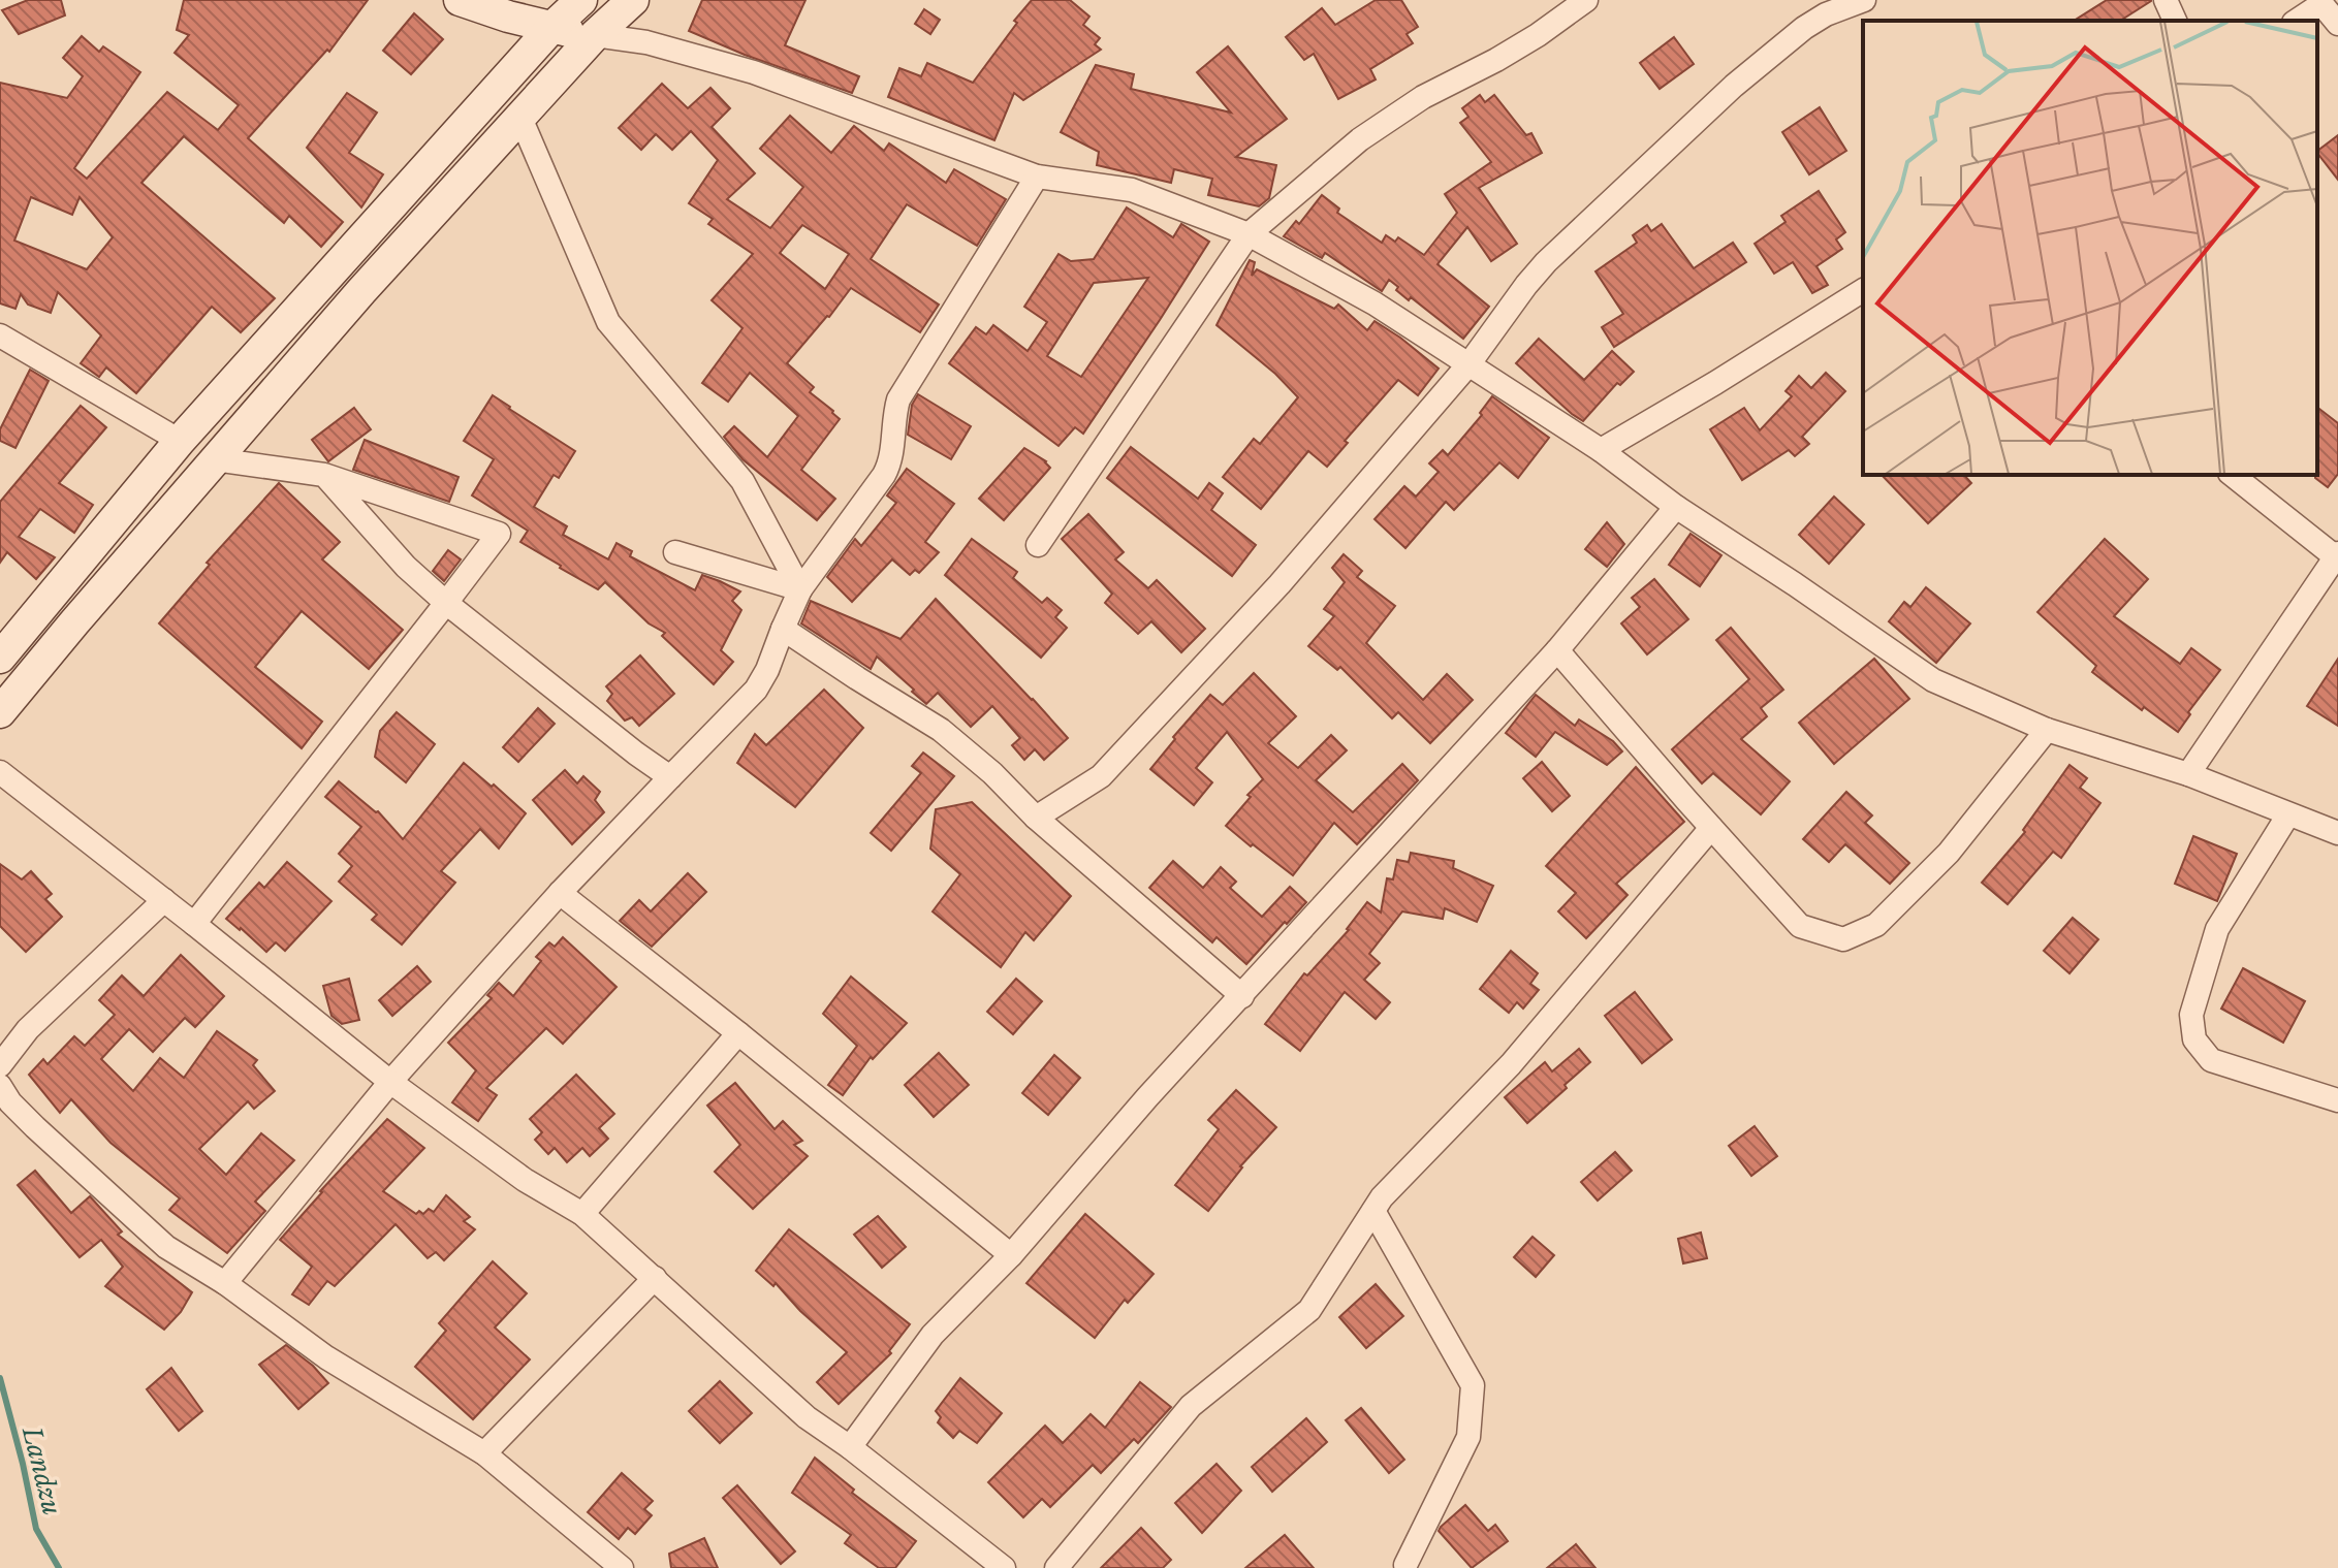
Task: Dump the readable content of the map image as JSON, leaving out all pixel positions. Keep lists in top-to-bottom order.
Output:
{
  "water": ["Landzu"]
}
